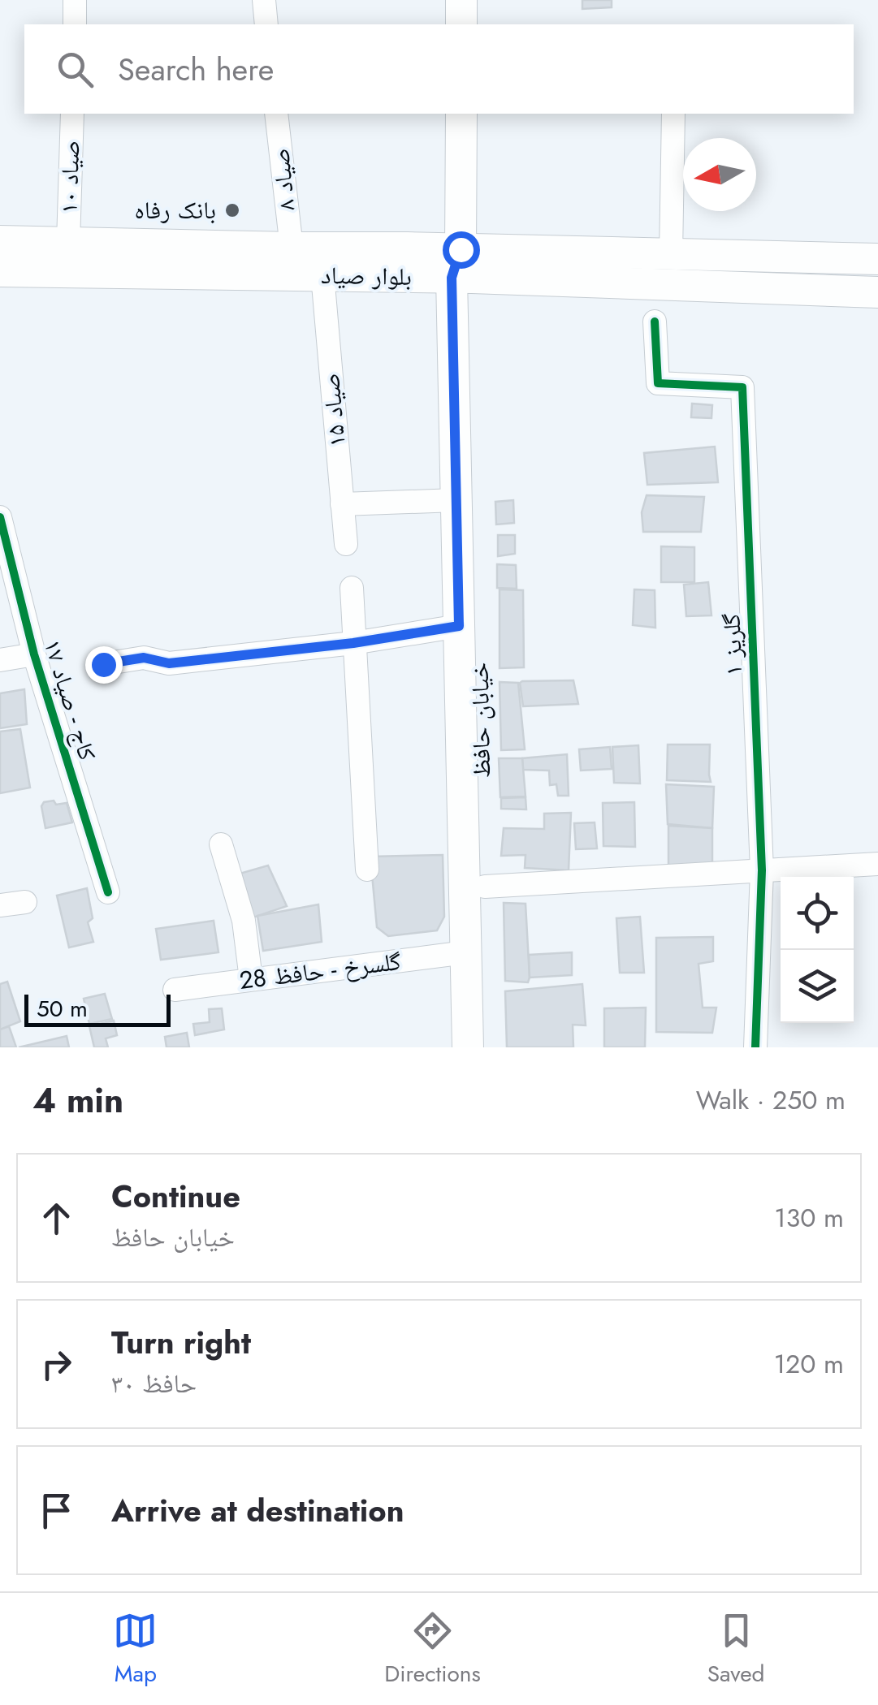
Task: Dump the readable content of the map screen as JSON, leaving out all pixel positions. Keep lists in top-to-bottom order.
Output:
{
  "streets": {
    "main road": ["بلوار صیاد", "خیابان حافظ"],
    "street": [
      "صیاد ۱۰",
      "صیاد ۸",
      "صیاد ۱۵",
      "گلریز ۱",
      "کاج - صیاد ۱۷",
      "گلسرخ - حافظ 28"
    ]
  },
  "crossings": [
    ["صیاد ۱۰", "بلوار صیاد"],
    ["صیاد ۸", "بلوار صیاد"],
    ["بلوار صیاد", "صیاد ۱۵"],
    ["بلوار صیاد", "خیابان حافظ"],
    ["خیابان حافظ", "گلسرخ - حافظ 28"]
  ],
  "places": ["بانک رفاه"],
  "scale_bar": "50 m",
  "north": "left",
  "page": {
    "search": "Search here",
    "scale": "50 m",
    "heading": ["4 min", "Walk · 250 m"],
    "list": [
      ["Continue", "خیابان حافظ", "130 m"],
      ["Turn right", "حافظ ۳۰", "120 m"],
      "Arrive at destination"
    ],
    "nav": ["Map", "Directions", "Saved"]
  }
}
